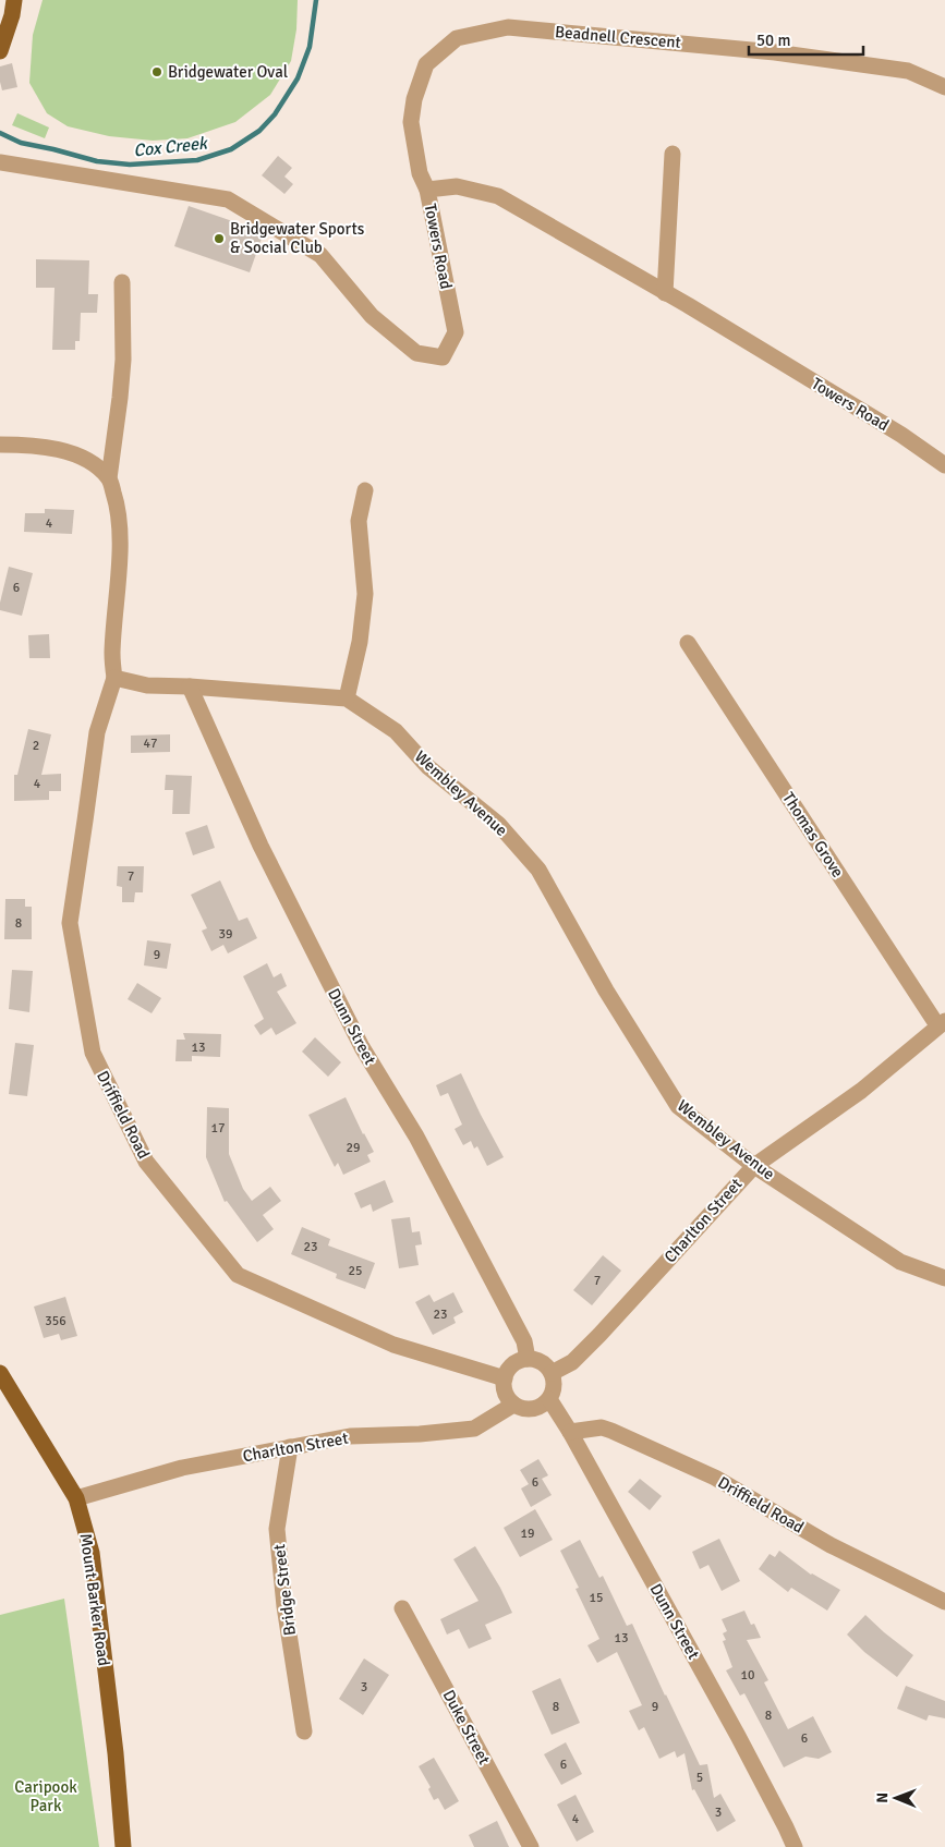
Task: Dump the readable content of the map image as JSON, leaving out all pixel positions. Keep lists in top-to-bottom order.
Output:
{
  "streets": {
    "main road": ["Mount Barker Road"],
    "street": [
      "Beadnell Crescent",
      "Towers Road",
      "Wembley Avenue",
      "Thomas Grove",
      "Dunn Street",
      "Driffield Road",
      "Charlton Street",
      "Bridge Street",
      "Duke Street"
    ]
  },
  "crossings": [
    ["Beadnell Crescent", "Towers Road"],
    ["Wembley Avenue", "Dunn Street"],
    ["Wembley Avenue", "Driffield Road"],
    ["Wembley Avenue", "Charlton Street"],
    ["Thomas Grove", "Charlton Street"],
    ["Dunn Street", "Driffield Road"],
    ["Dunn Street", "Charlton Street"],
    ["Driffield Road", "Charlton Street"],
    ["Charlton Street", "Bridge Street"],
    ["Charlton Street", "Mount Barker Road"]
  ],
  "water": ["Cox Creek"],
  "parks": ["Caripook Park"],
  "places": ["Bridgewater Oval", "Bridgewater Sports & Social Club"],
  "house_numbers": [
    "4",
    "6",
    "47",
    "2",
    "4",
    "7",
    "8",
    "39",
    "9",
    "13",
    "17",
    "29",
    "23",
    "25",
    "7",
    "23",
    "356",
    "6",
    "19",
    "15",
    "13",
    "10",
    "3",
    "8",
    "9",
    "8",
    "6",
    "6",
    "5",
    "3",
    "4"
  ],
  "scale_bar": "50 m",
  "north": "left"
}
